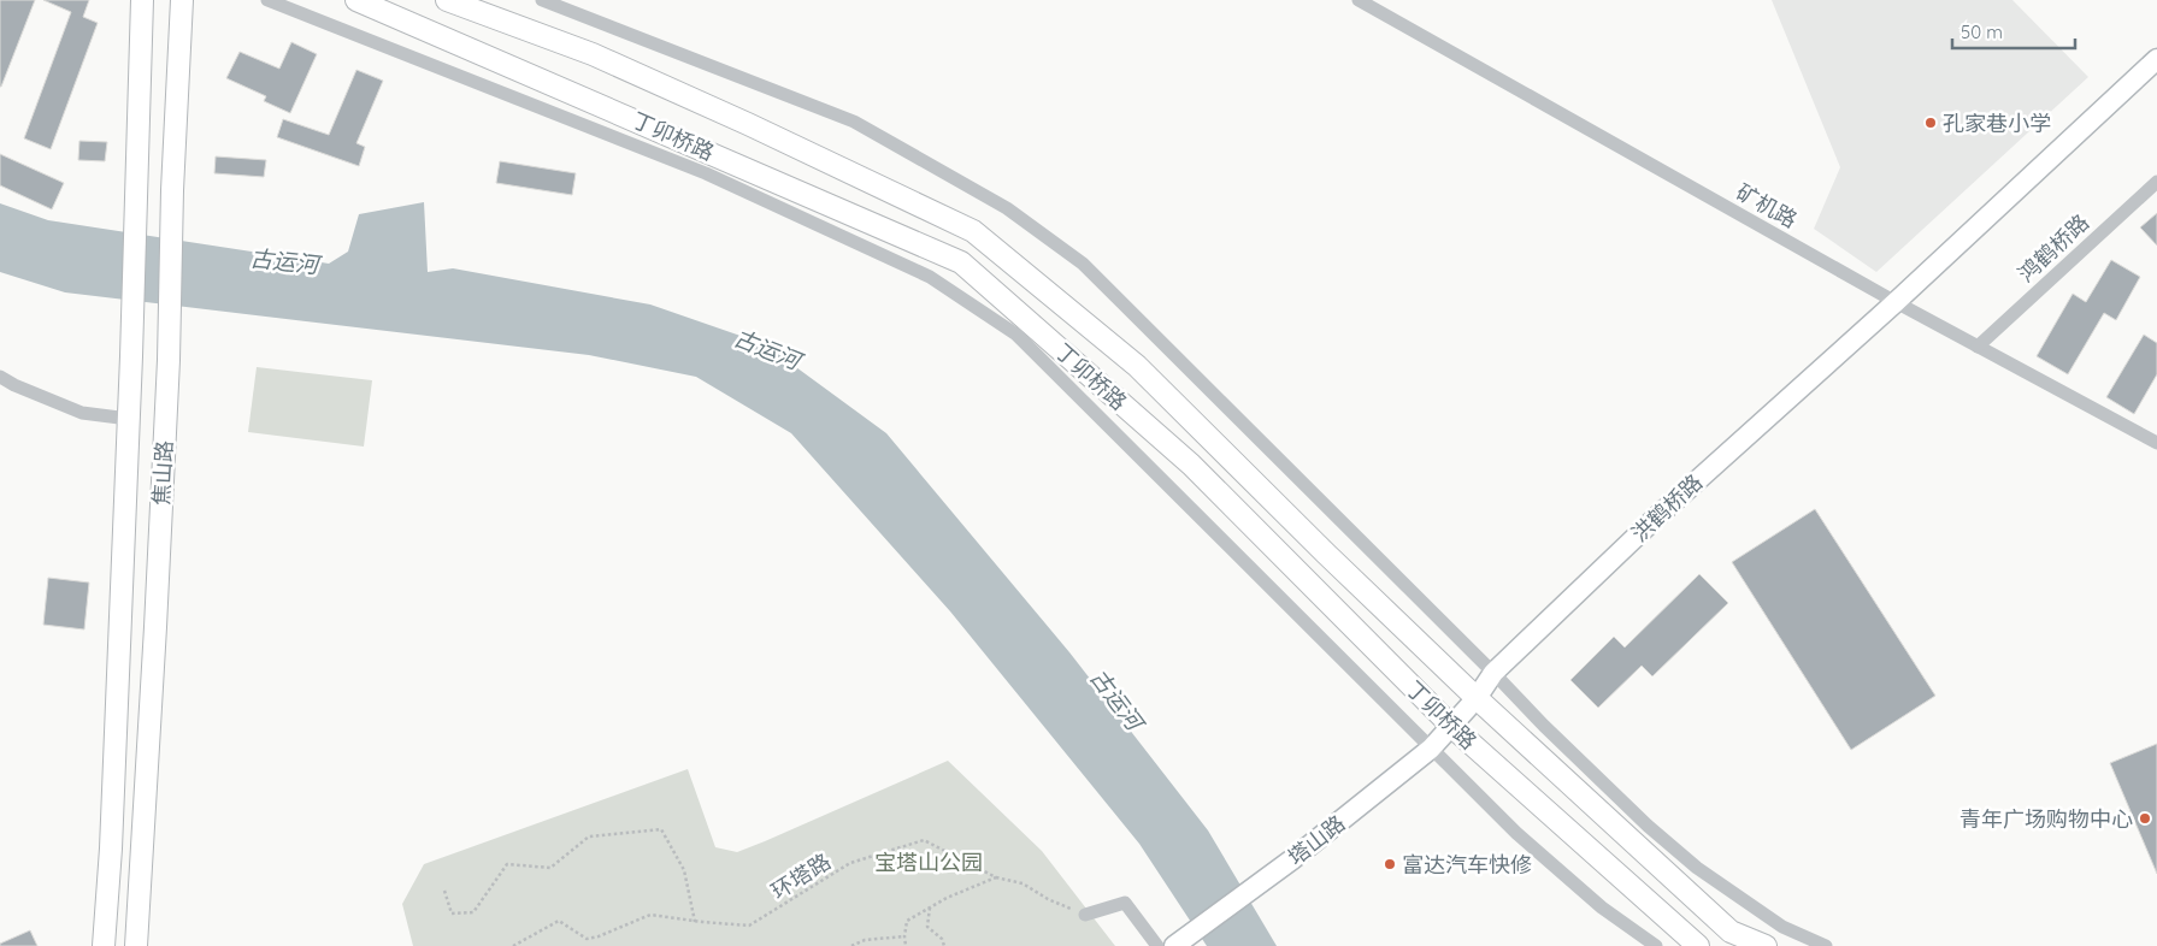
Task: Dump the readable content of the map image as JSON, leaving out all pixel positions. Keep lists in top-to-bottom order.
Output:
{
  "streets": {
    "main road": ["丁卯桥路", "焦山路"],
    "street": [
      "矿机路",
      "鸿鹤桥路",
      "洪鹤桥路",
      "塔山路"
    ],
    "path": ["环塔路"]
  },
  "crossings": [
    ["丁卯桥路", "洪鹤桥路"],
    ["丁卯桥路", "塔山路"],
    ["矿机路", "鸿鹤桥路"],
    ["矿机路", "洪鹤桥路"],
    ["洪鹤桥路", "塔山路"]
  ],
  "water": ["古运河"],
  "parks": ["宝塔山公园"],
  "places": ["孔家巷小学", "青年广场购物中心", "富达汽车快修"],
  "scale_bar": "50 m"
}
